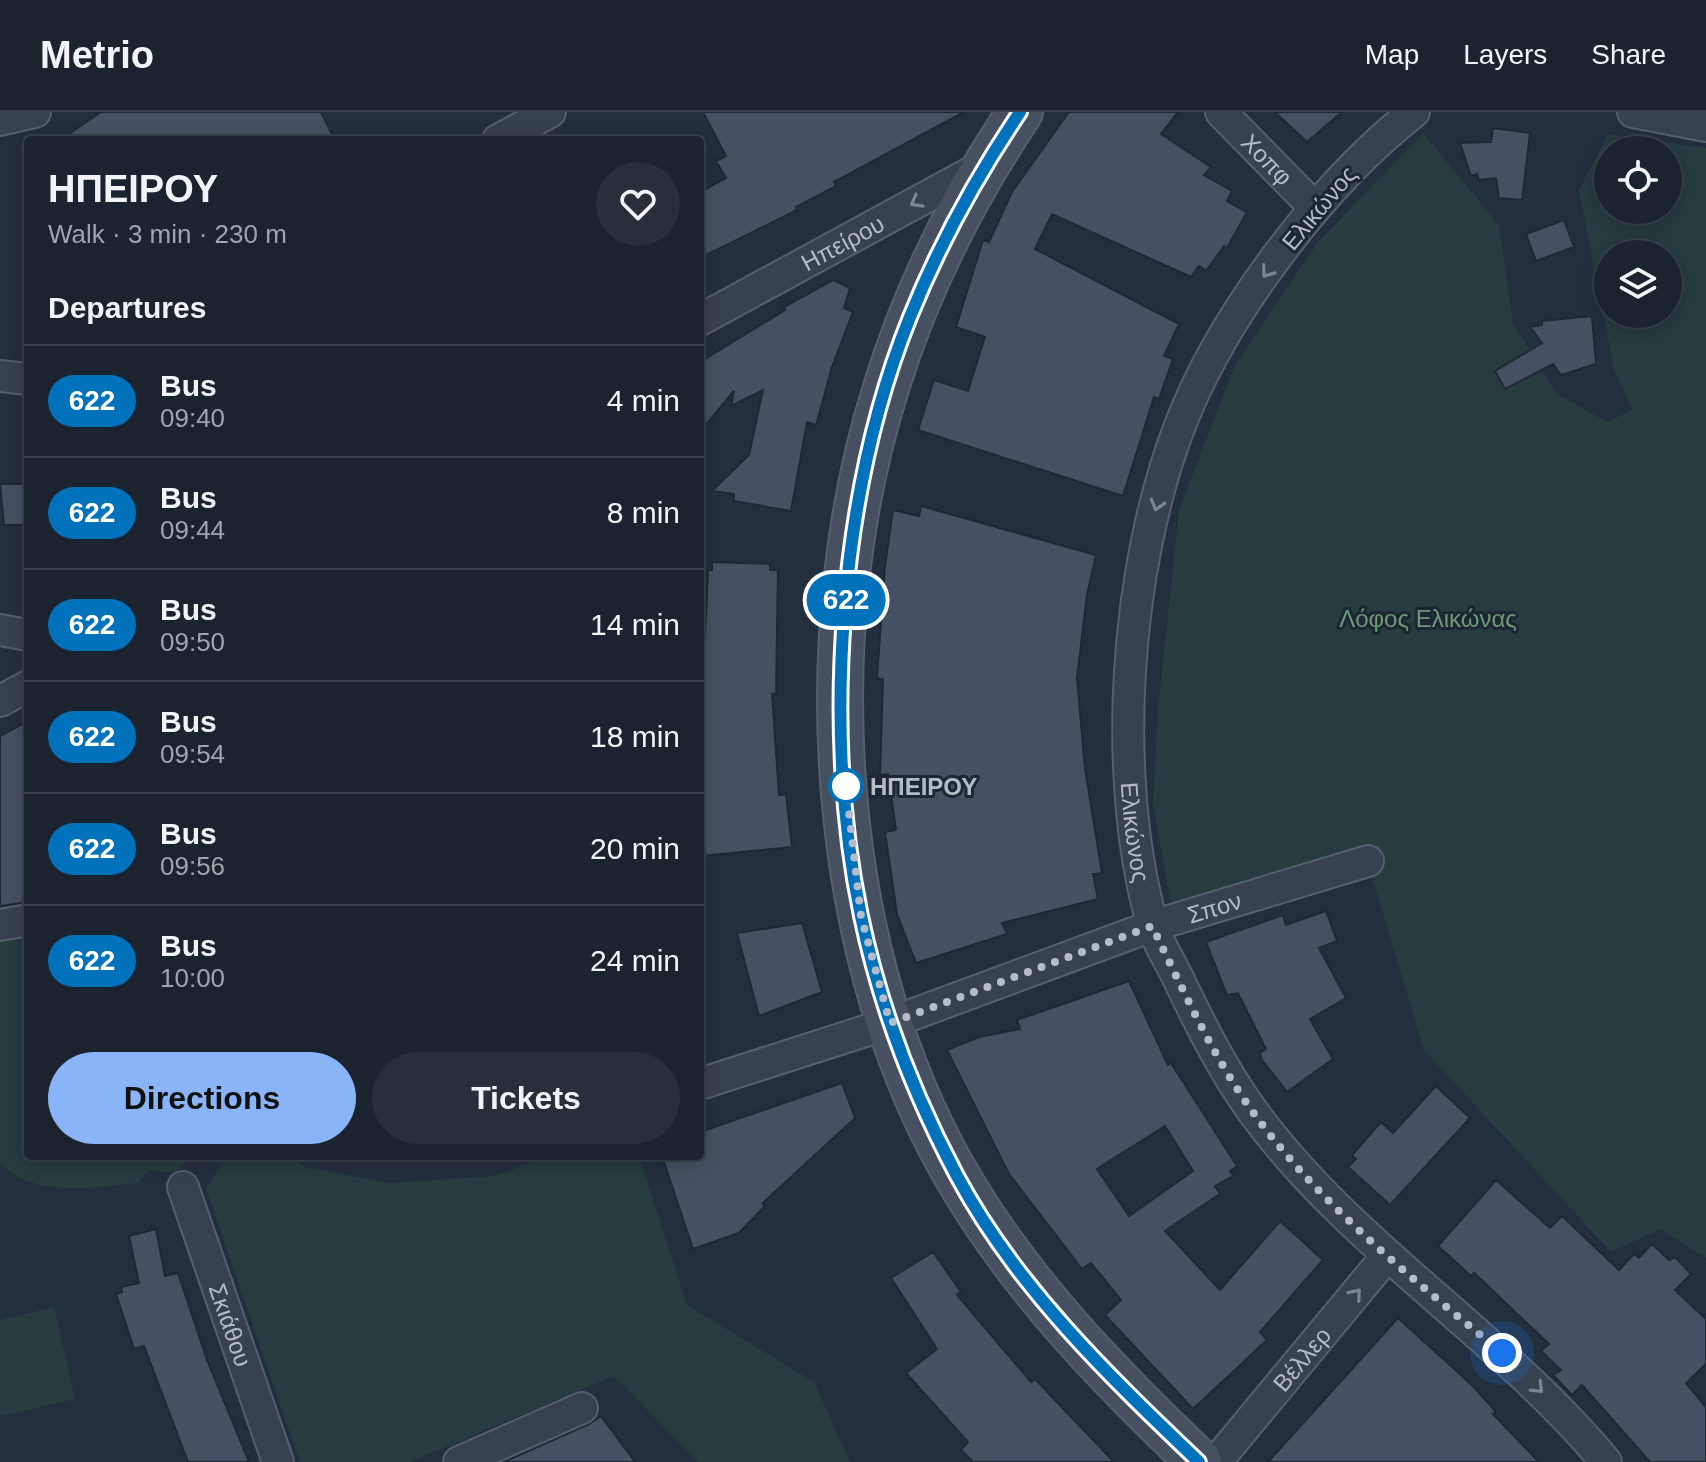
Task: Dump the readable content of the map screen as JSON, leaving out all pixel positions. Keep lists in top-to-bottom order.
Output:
{
  "streets": {
    "street": [
      "Χοπφ",
      "Ελικώνος",
      "Ηπείρου",
      "Σπον",
      "Σκιάθου",
      "Βέλλερ"
    ]
  },
  "crossings": [
    ["Χοπφ", "Ελικώνος"],
    ["Ελικώνος", "Σπον"],
    ["Ελικώνος", "Βέλλερ"]
  ],
  "one_way": ["Ελικώνος", "Ηπείρου", "Βέλλερ"],
  "parks": ["Λόφος Ελικώνας"],
  "places": ["ΗΠΕΙΡΟΥ"],
  "lines": ["bus line 622"],
  "page": {
    "header": "Metrio",
    "nav": ["Map", "Layers", "Share"],
    "on_map": "622",
    "heading": [
      ["ΗΠΕΙΡΟΥ", "Walk · 3 min · 230 m"],
      "Departures"
    ],
    "list": [
      {
        "mark": "622",
        "name": "Bus",
        "note": "09:40",
        "value": "4 min"
      },
      {
        "mark": "622",
        "name": "Bus",
        "note": "09:44",
        "value": "8 min"
      },
      {
        "mark": "622",
        "name": "Bus",
        "note": "09:50",
        "value": "14 min"
      },
      {
        "mark": "622",
        "name": "Bus",
        "note": "09:54",
        "value": "18 min"
      },
      {
        "mark": "622",
        "name": "Bus",
        "note": "09:56",
        "value": "20 min"
      },
      {
        "mark": "622",
        "name": "Bus",
        "note": "10:00",
        "value": "24 min"
      }
    ],
    "buttons": ["Directions", "Tickets"]
  }
}
